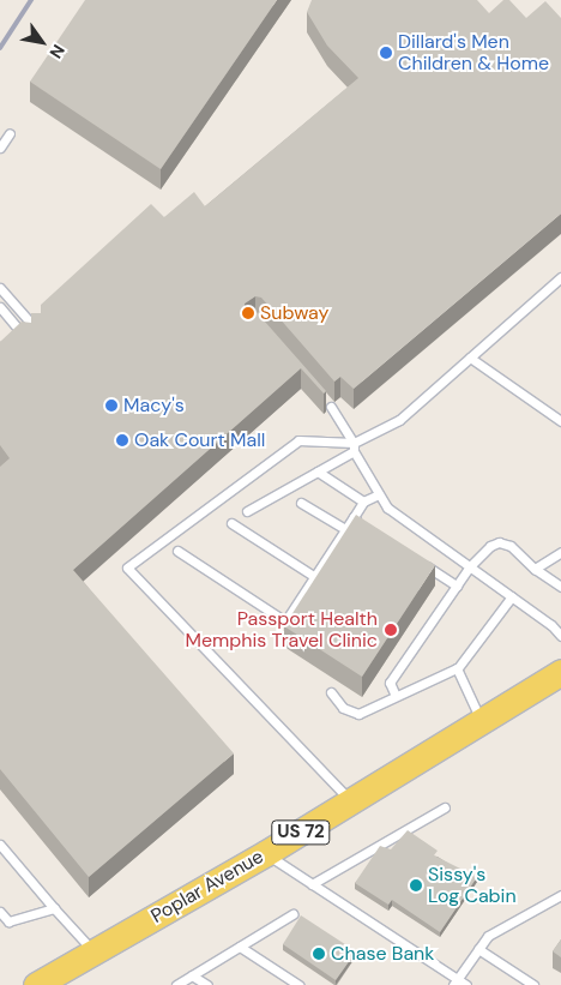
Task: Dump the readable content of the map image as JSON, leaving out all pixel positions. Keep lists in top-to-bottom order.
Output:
{
  "streets": {
    "main road": ["US 72", "Poplar Avenue"]
  },
  "places": [
    "Dillard's Men Children & Home",
    "Subway",
    "Macy's",
    "Oak Court Mall",
    "Passport Health Memphis Travel Clinic",
    "Sissy's Log Cabin",
    "Chase Bank"
  ],
  "north": "bottom right"
}
